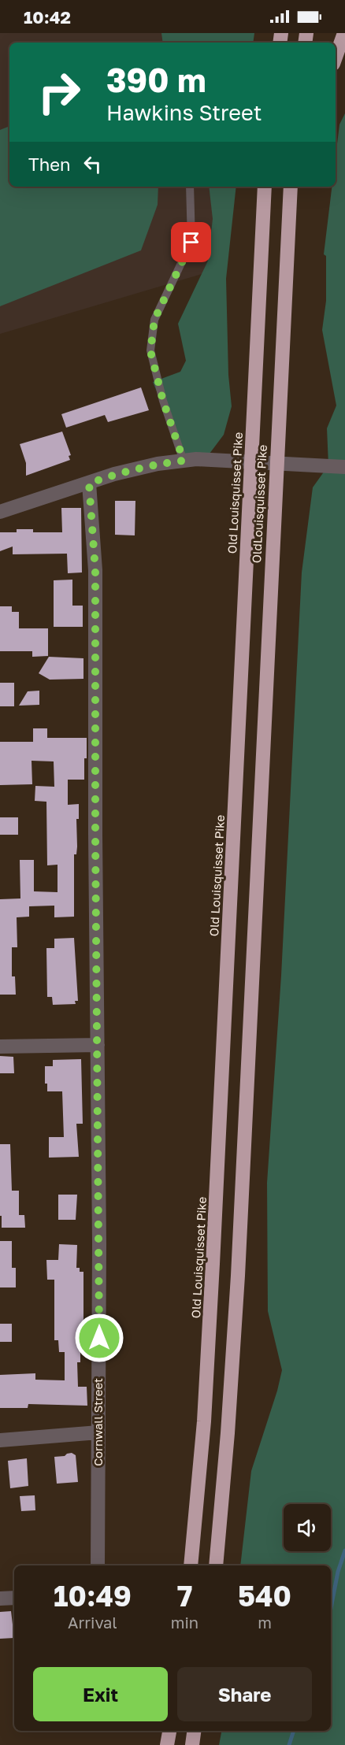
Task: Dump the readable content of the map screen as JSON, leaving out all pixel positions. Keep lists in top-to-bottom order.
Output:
{
  "streets": {
    "highway": ["Old Louisquisset Pike", "OldLouisquisset Pike"],
    "street": ["Cornwall Street"]
  },
  "page": {
    "status": "10:42",
    "turn": ["390 m", "Hawkins Street"],
    "then": "Then",
    "eta": [
      "10:49",
      "Arrival",
      "7",
      "min",
      "540",
      "m"
    ],
    "buttons": ["Exit", "Share"]
  }
}
